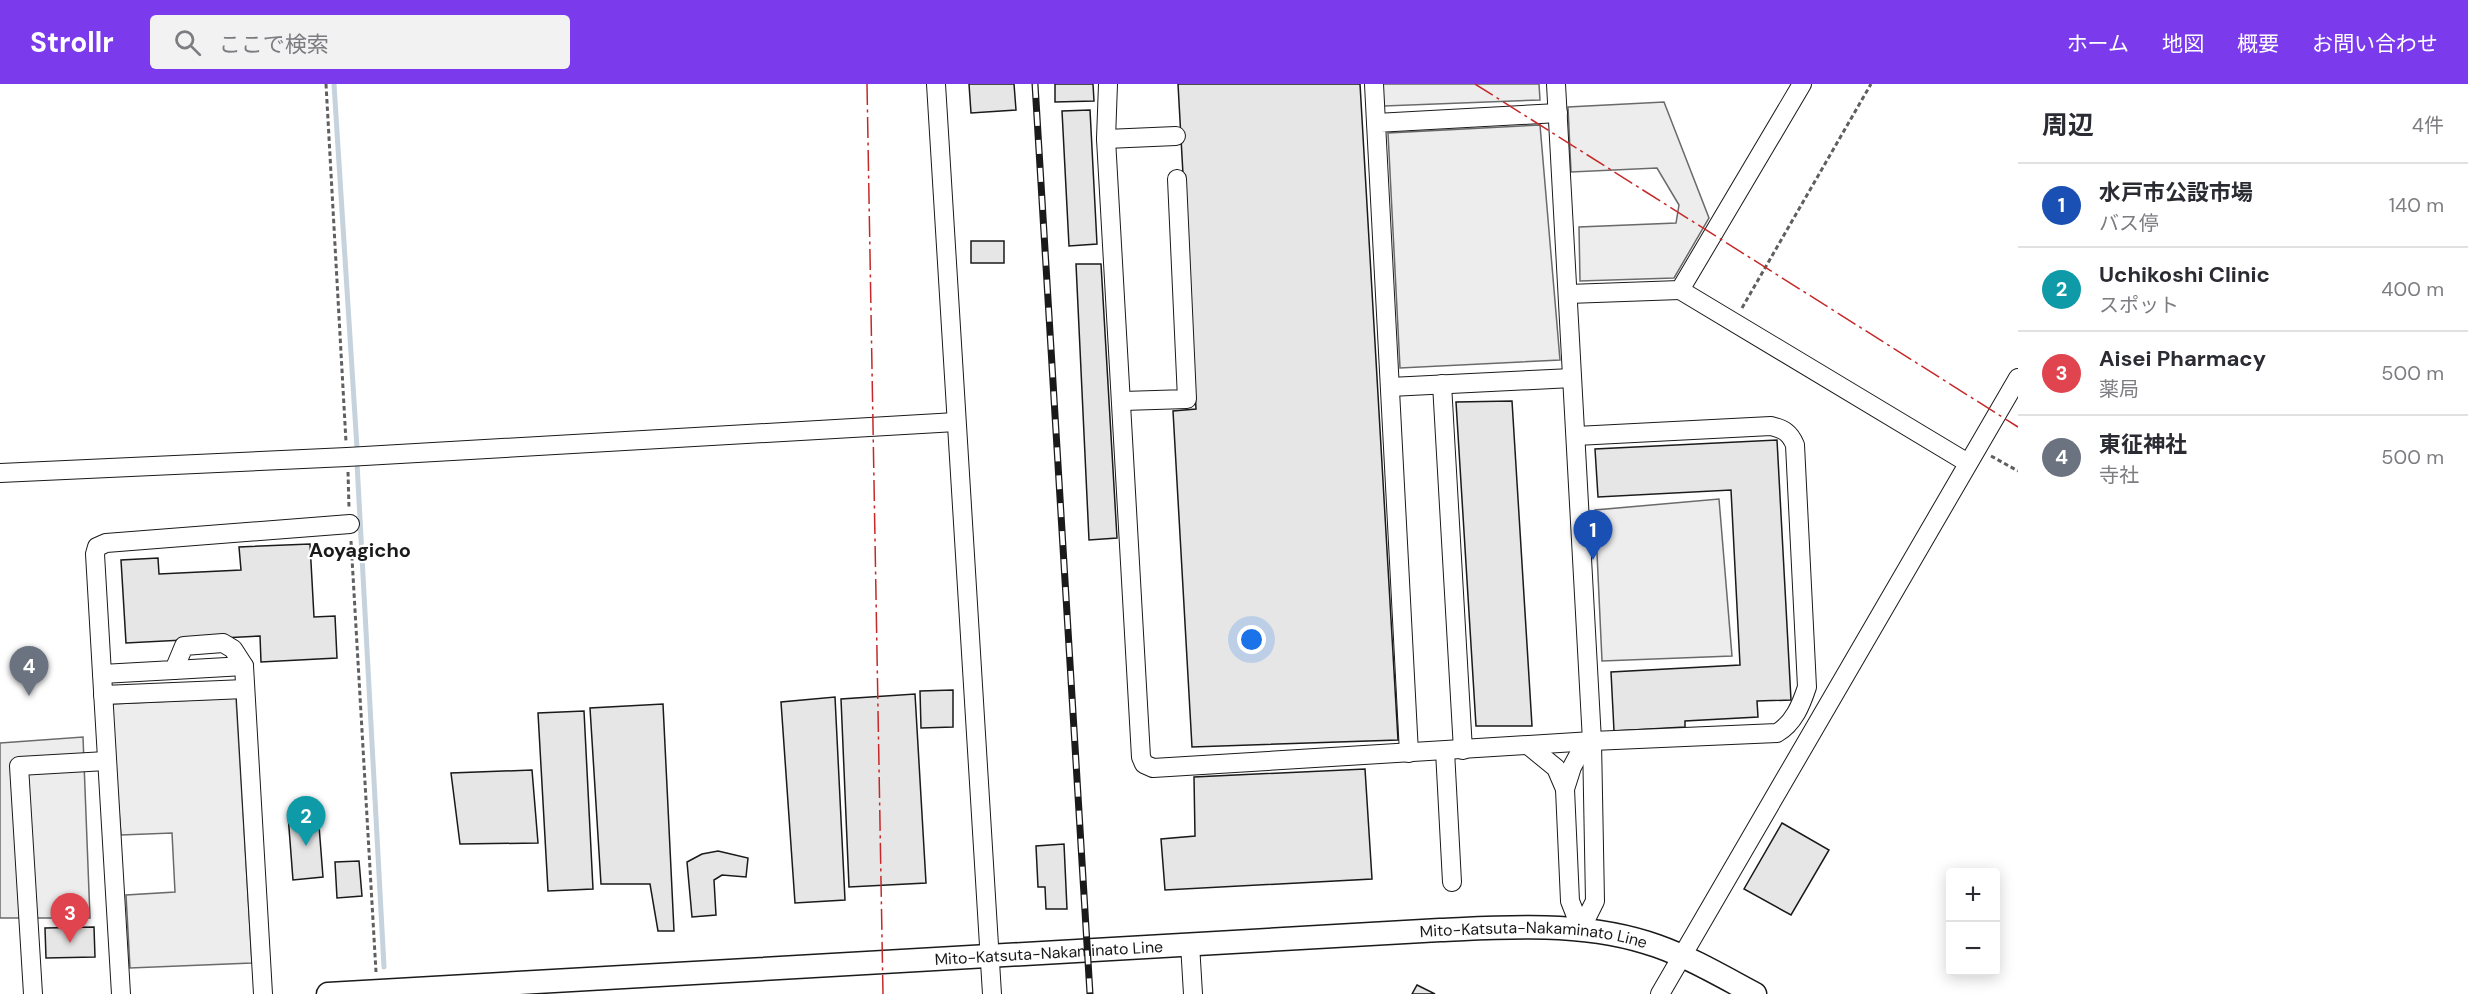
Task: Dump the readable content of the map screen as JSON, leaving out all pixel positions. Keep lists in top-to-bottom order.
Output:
{
  "streets": {
    "main road": ["Mito-Katsuta-Nakaminato Line"]
  },
  "districts": ["Aoyagicho"],
  "page": {
    "header": "Strollr",
    "search": "ここで検索",
    "nav": [
      "ホーム",
      "地図",
      "概要",
      "お問い合わせ"
    ],
    "heading": ["周辺", "4件"],
    "list": [
      {
        "mark": "1",
        "name": "水戸市公設市場",
        "note": "バス停",
        "value": "140 m"
      },
      {
        "mark": "2",
        "name": "Uchikoshi Clinic",
        "note": "スポット",
        "value": "400 m"
      },
      {
        "mark": "3",
        "name": "Aisei Pharmacy",
        "note": "薬局",
        "value": "500 m"
      },
      {
        "mark": "4",
        "name": "東征神社",
        "note": "寺社",
        "value": "500 m"
      }
    ],
    "pins": [
      "1",
      "4",
      "2",
      "3"
    ],
    "map_buttons": ["+", "−"]
  }
}
